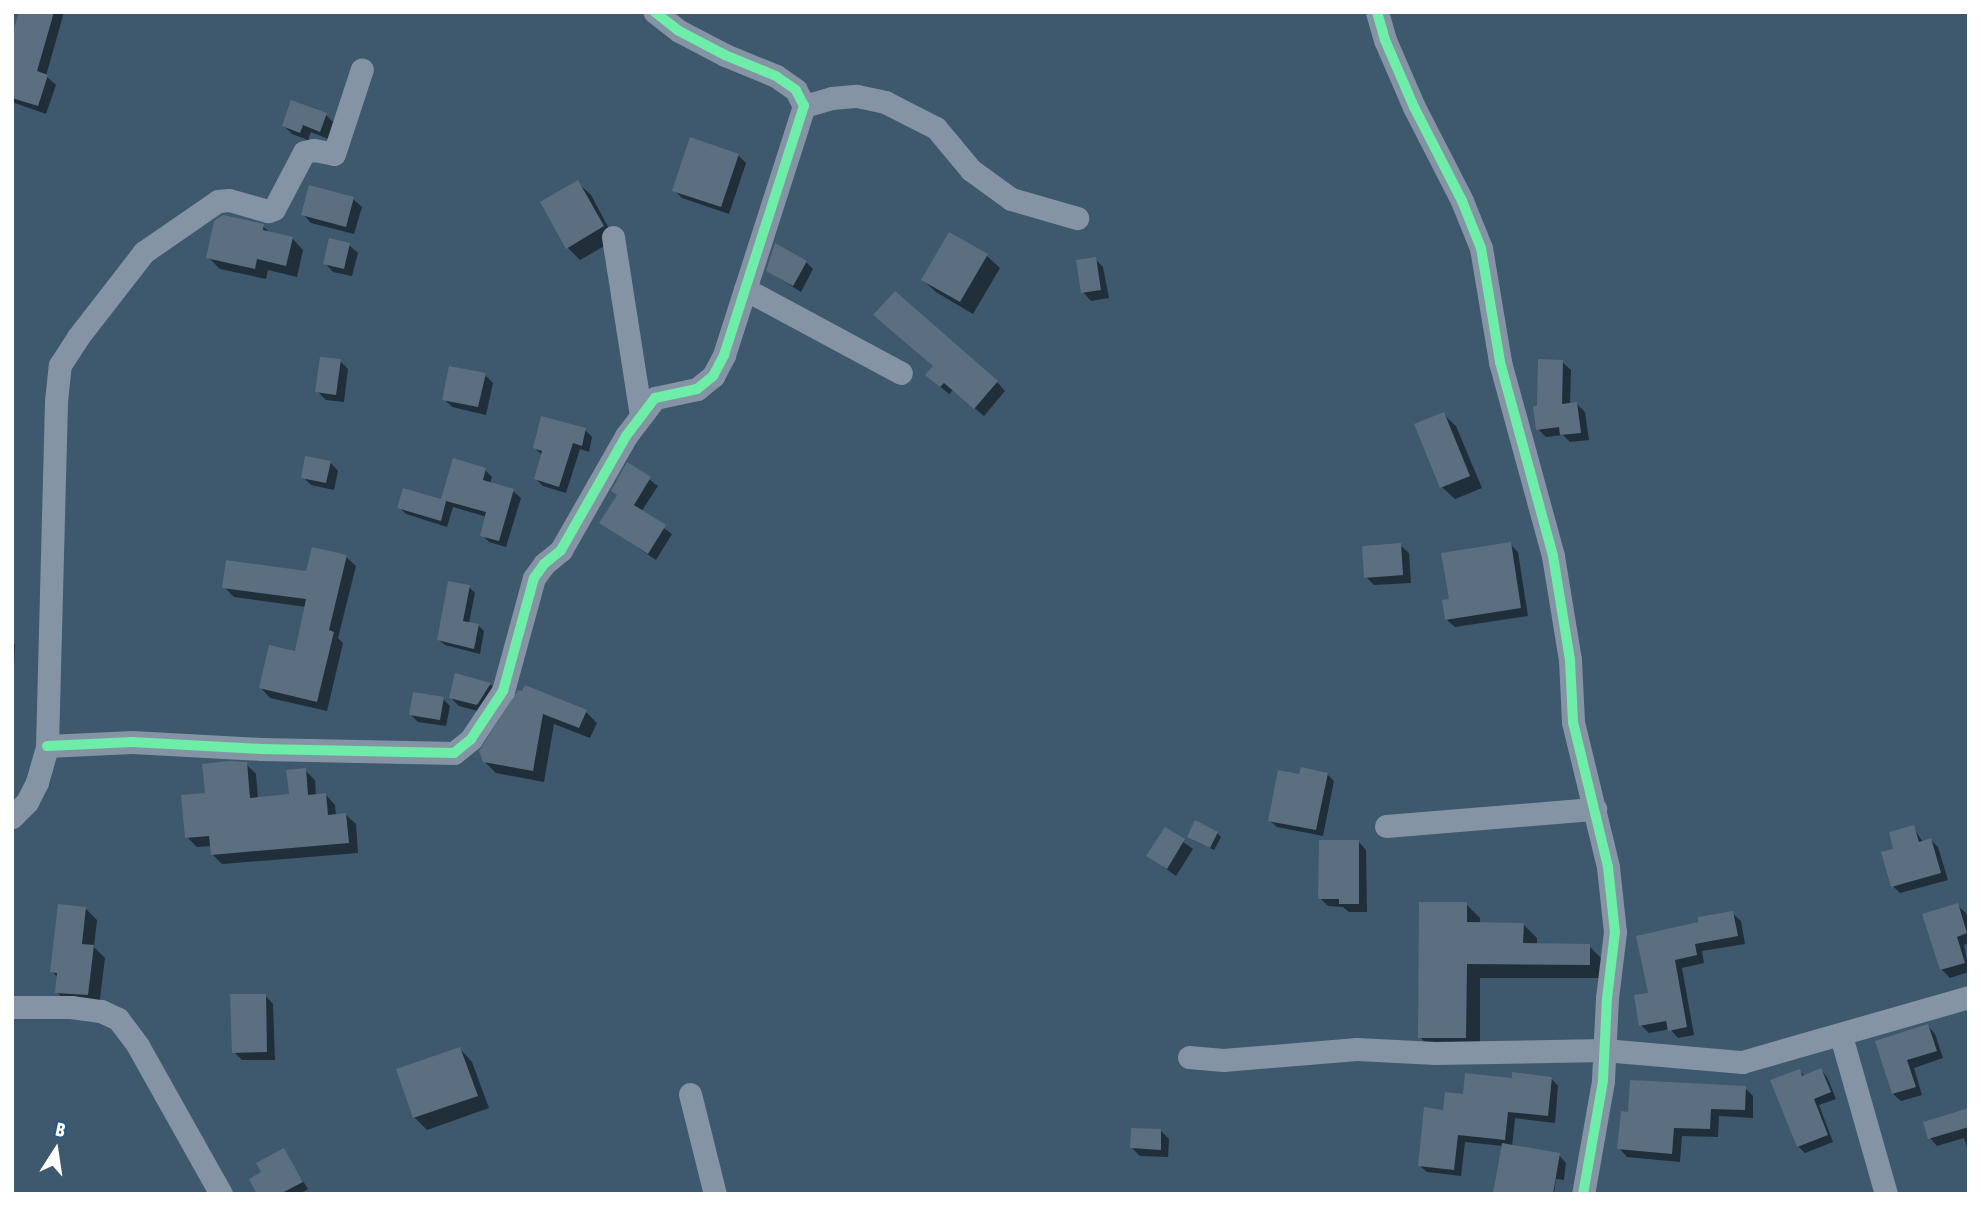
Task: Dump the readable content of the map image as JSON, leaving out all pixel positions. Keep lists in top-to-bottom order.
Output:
{
  "north": "top"
}
